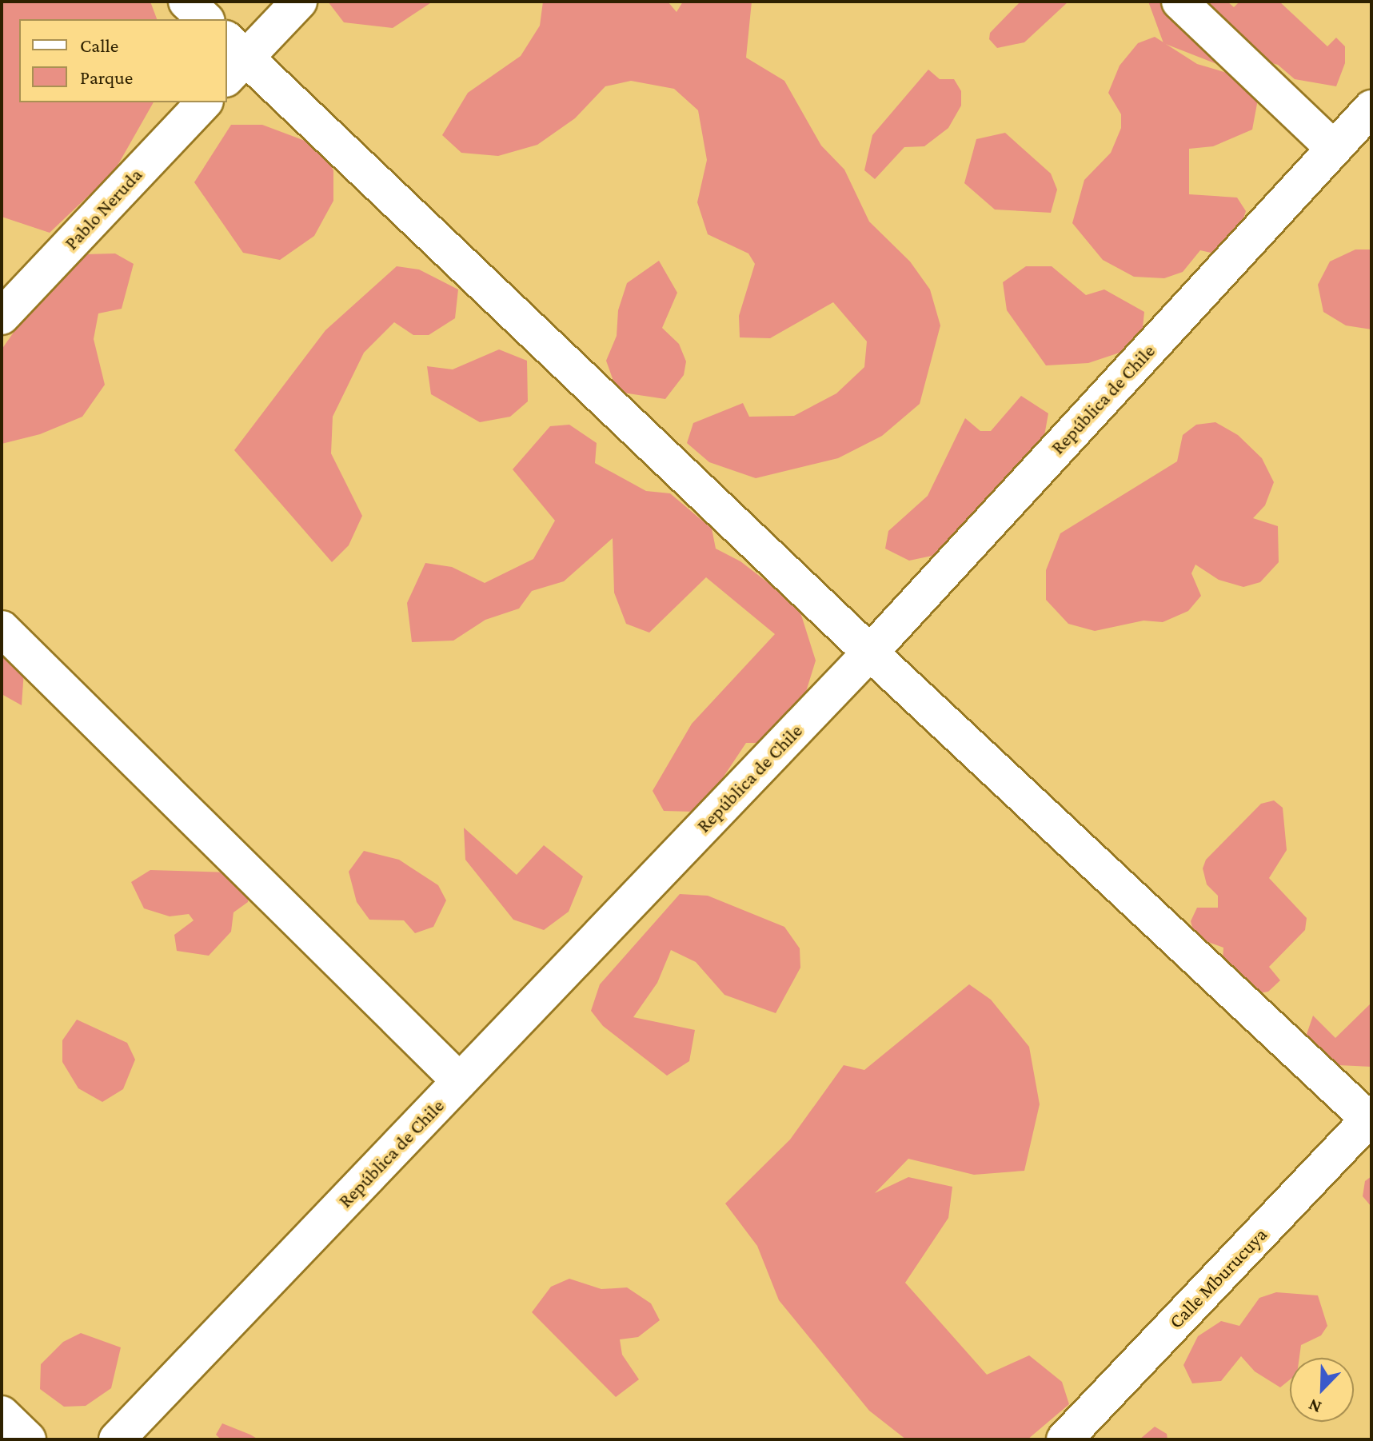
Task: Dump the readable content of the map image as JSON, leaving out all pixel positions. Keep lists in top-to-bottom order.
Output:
{
  "streets": {
    "street": ["Pablo Neruda", "República de Chile", "Calle Mburucuya"]
  },
  "legend": ["Calle", "Parque"],
  "north": "bottom left"
}
